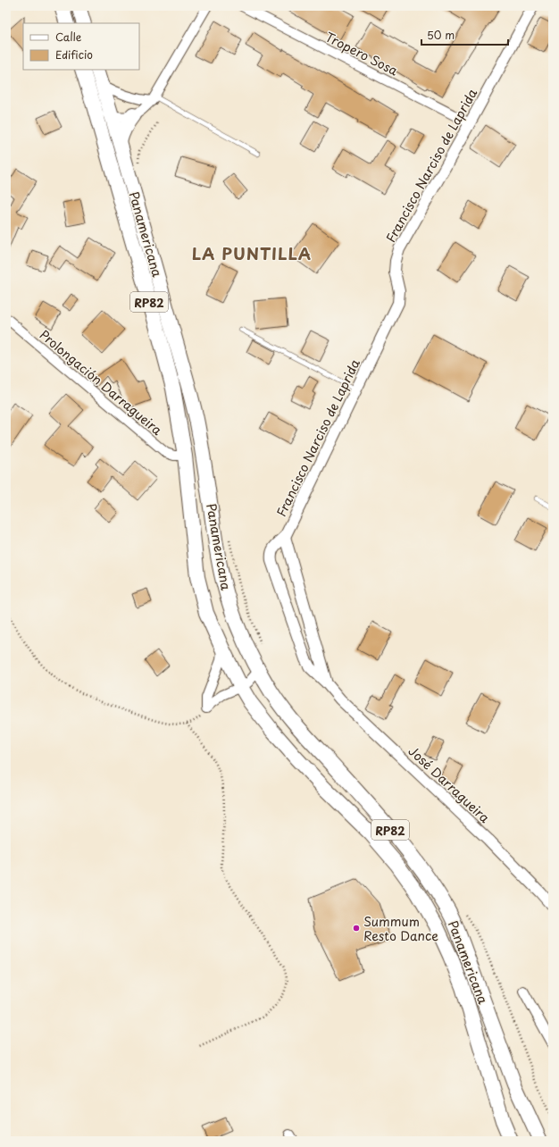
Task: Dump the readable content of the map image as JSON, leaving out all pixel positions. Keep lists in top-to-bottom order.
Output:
{
  "streets": {
    "main road": ["Panamericana", "RP82"],
    "street": [
      "Tropero Sosa",
      "Francisco Narciso de Laprida",
      "Prolongación Darragueira",
      "José Darragueira"
    ]
  },
  "crossings": [
    ["Tropero Sosa", "Francisco Narciso de Laprida"],
    ["Francisco Narciso de Laprida", "José Darragueira"],
    ["Panamericana", "Prolongación Darragueira"]
  ],
  "districts": ["LA PUNTILLA"],
  "places": ["Summum Resto Dance"],
  "legend": ["Calle", "Edificio"],
  "scale_bar": "50 m"
}
